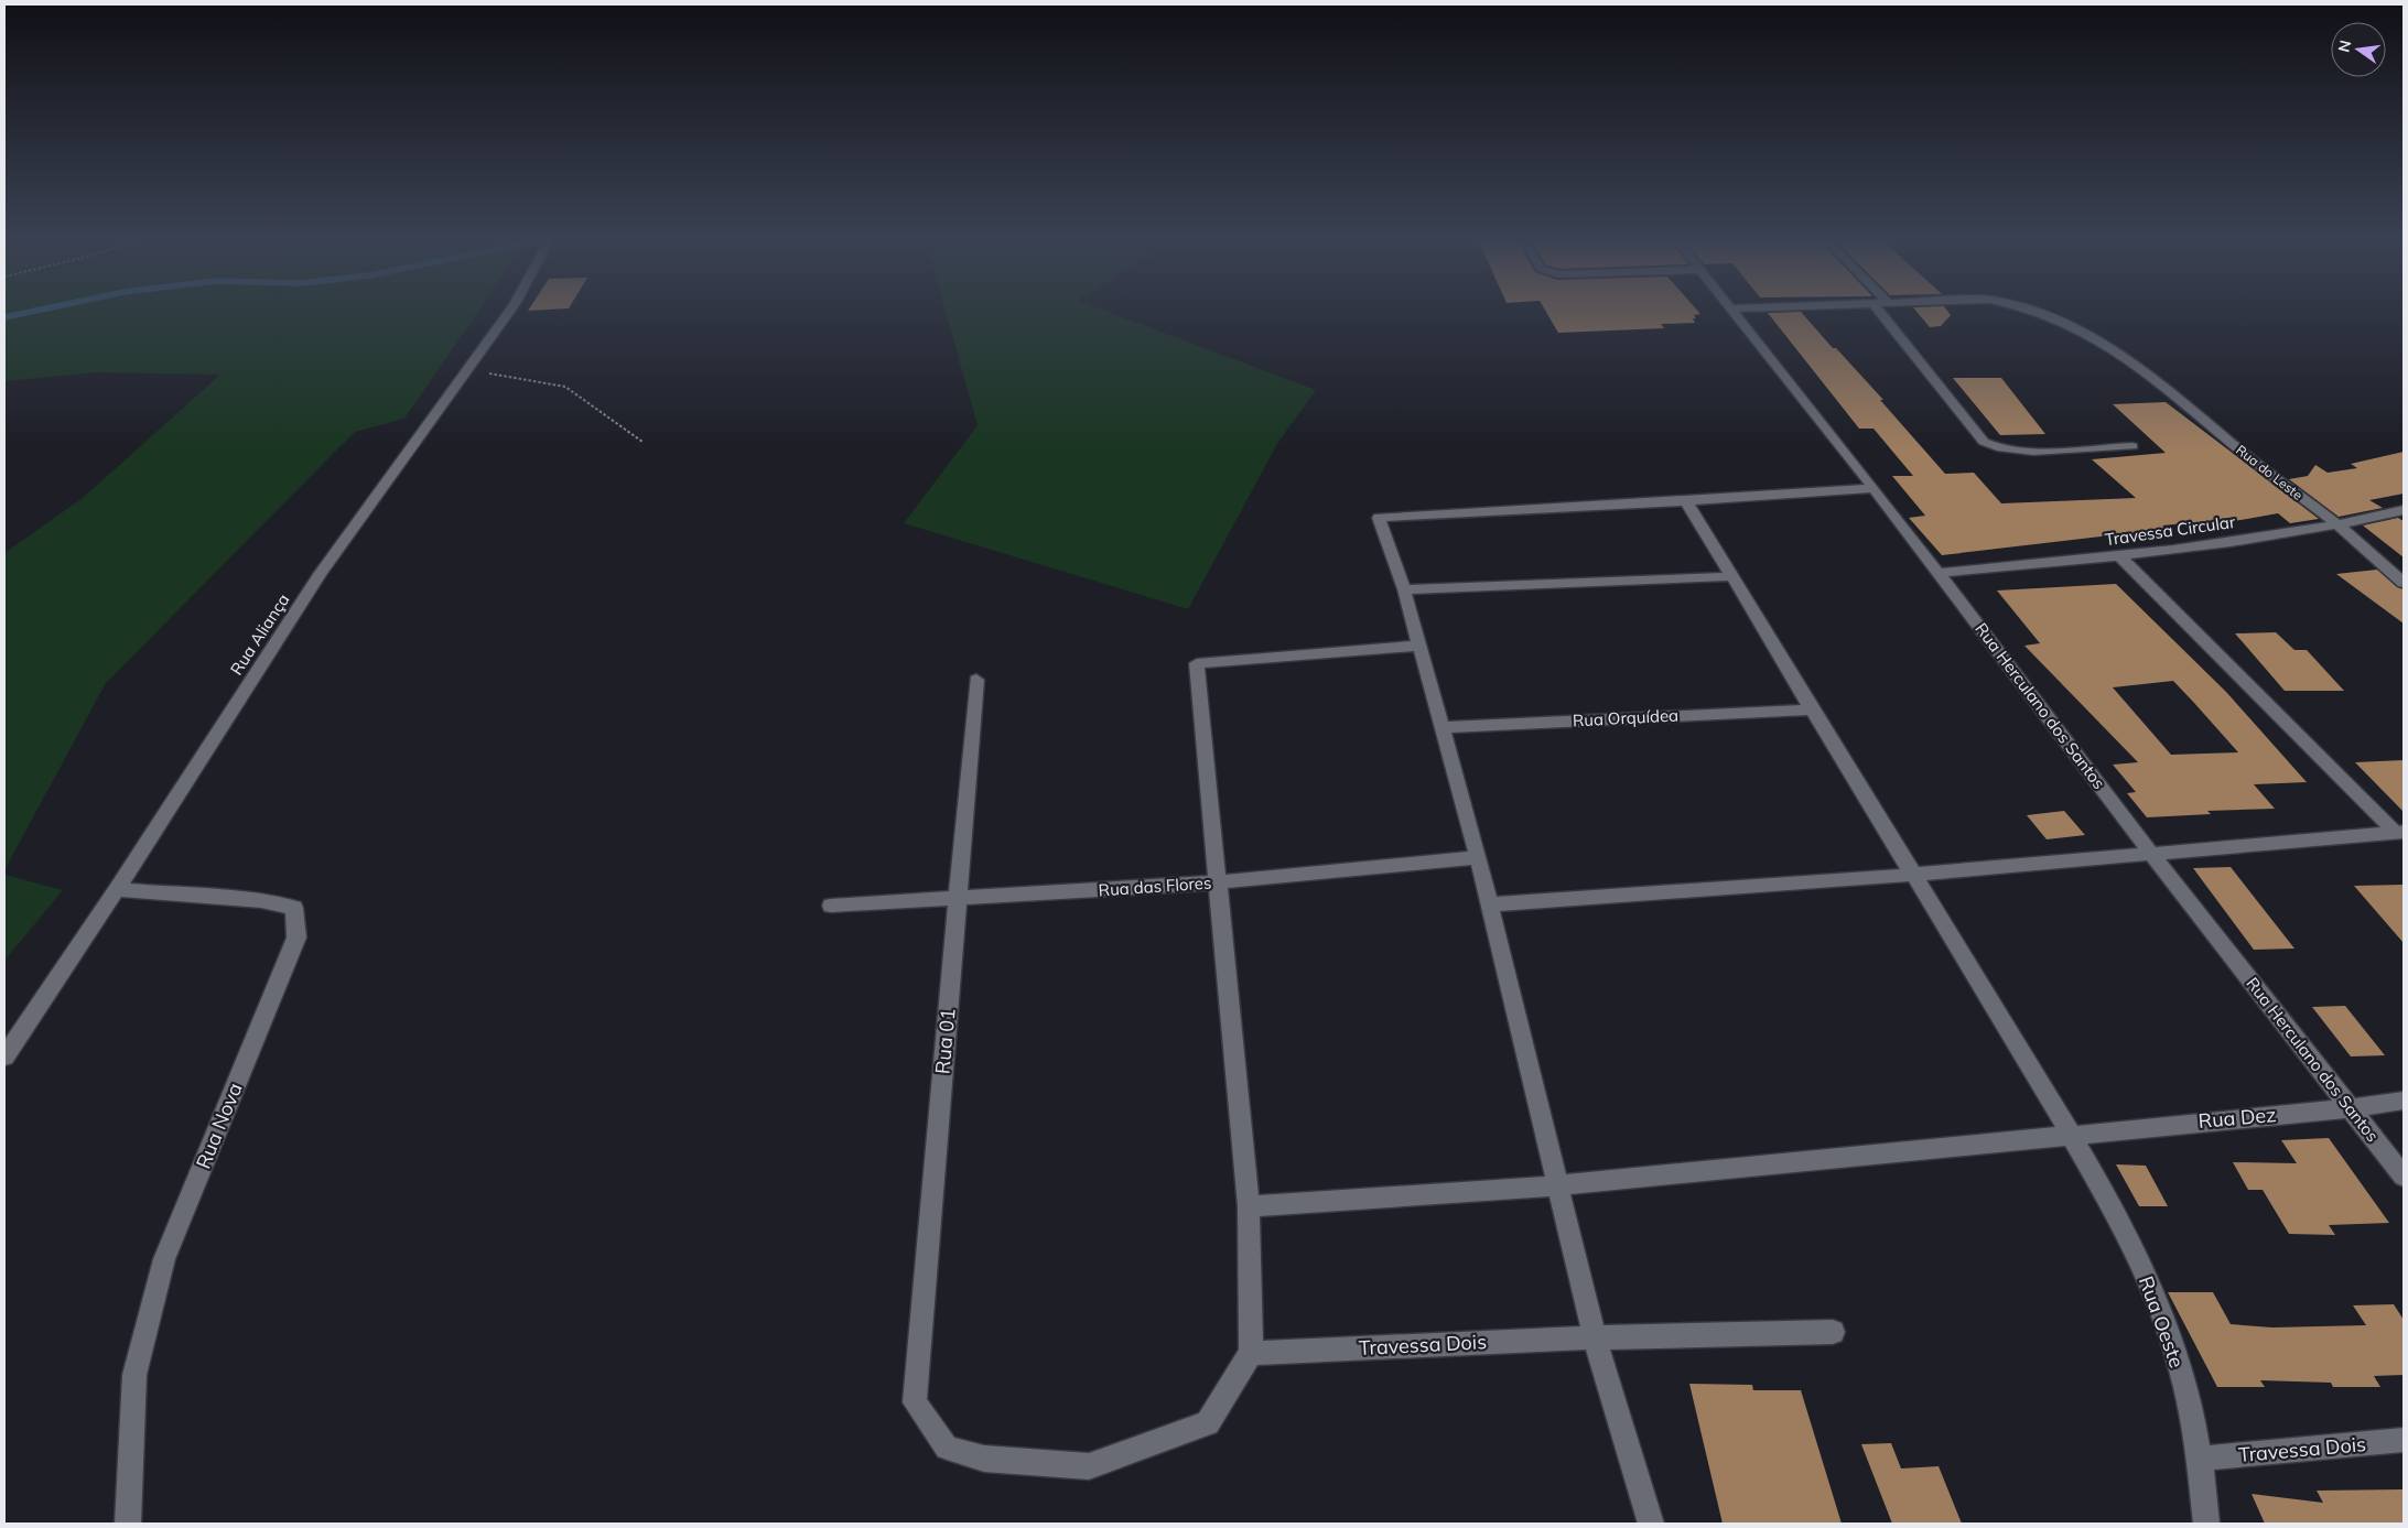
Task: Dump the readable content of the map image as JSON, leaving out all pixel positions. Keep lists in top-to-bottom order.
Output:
{
  "streets": {
    "street": [
      "Rua do Leste",
      "Travessa Circular",
      "Rua Aliança",
      "Rua Herculano dos Santos",
      "Rua Orquídea",
      "Rua das Flores",
      "Rua 01",
      "Rua Dez",
      "Rua Nova",
      "Rua Oeste",
      "Travessa Dois"
    ]
  },
  "crossings": [
    ["Rua do Leste", "Travessa Circular"],
    ["Rua do Leste", "Rua Herculano dos Santos"],
    ["Travessa Circular", "Rua Herculano dos Santos"],
    ["Rua Aliança", "Rua Nova"],
    ["Rua Herculano dos Santos", "Rua Dez"],
    ["Rua Orquídea", "Rua Oeste"],
    ["Rua das Flores", "Rua 01"],
    ["Rua 01", "Travessa Dois"],
    ["Rua Dez", "Rua Oeste"],
    ["Rua Oeste", "Travessa Dois"]
  ],
  "north": "left"
}
